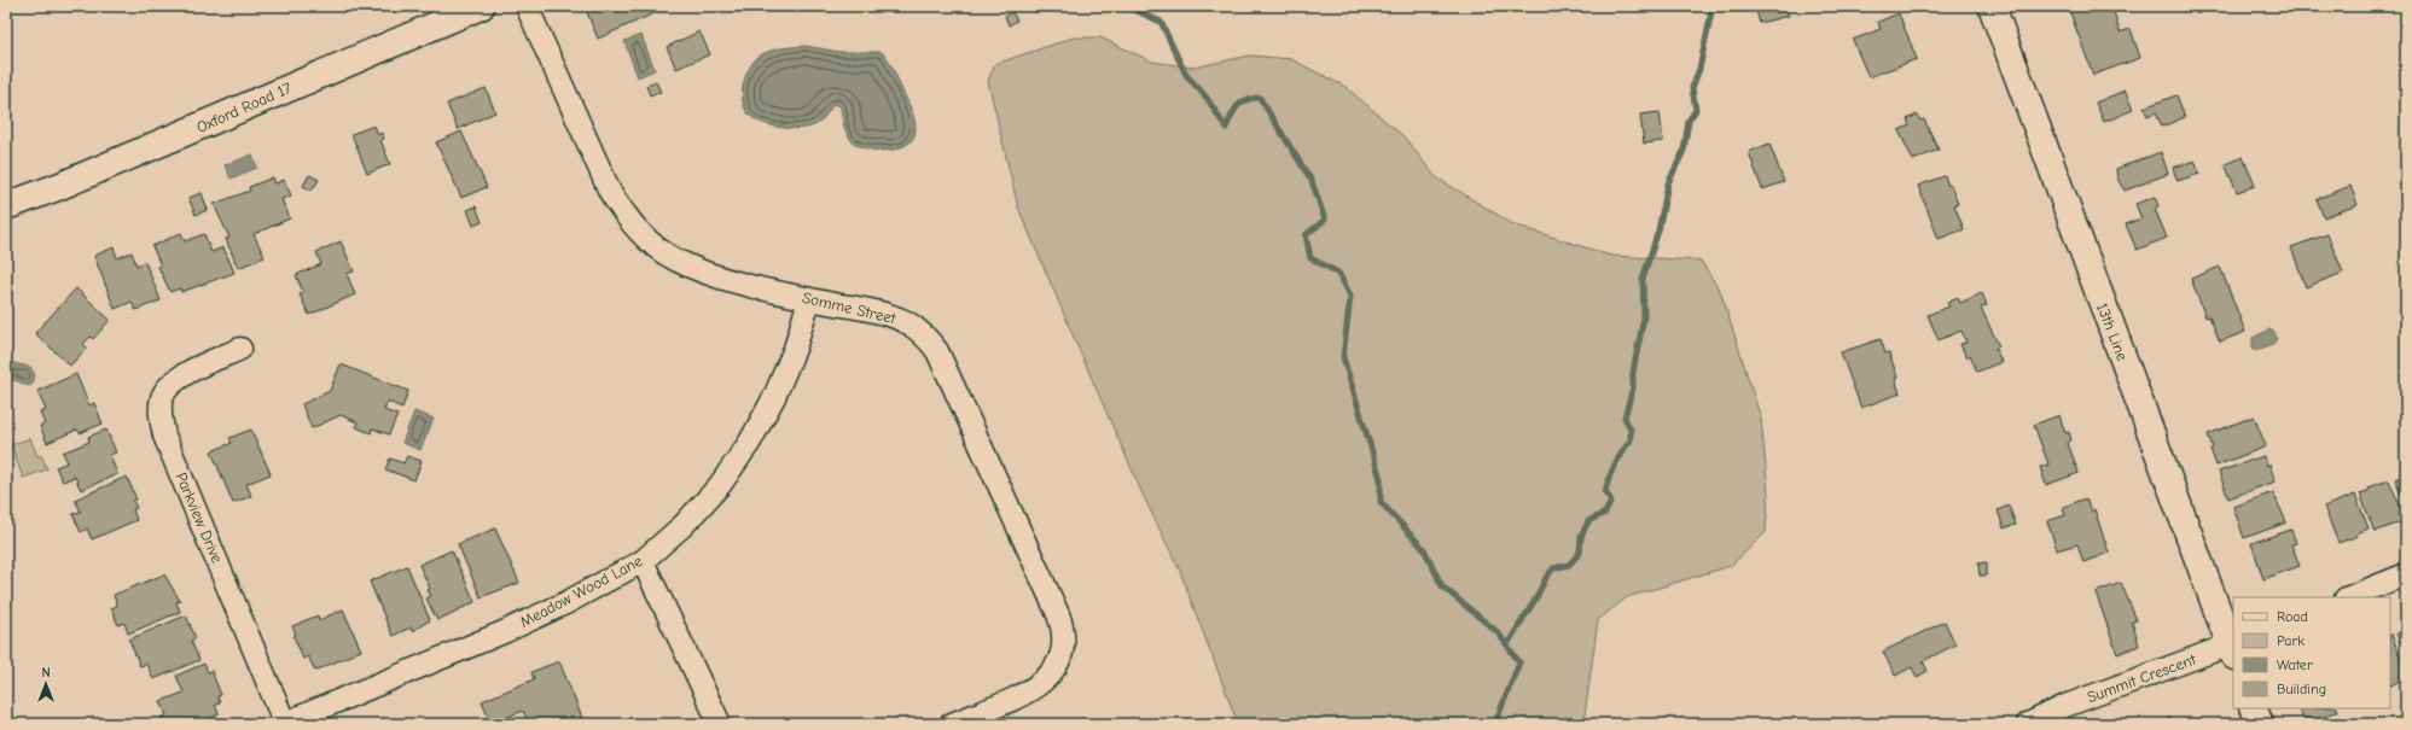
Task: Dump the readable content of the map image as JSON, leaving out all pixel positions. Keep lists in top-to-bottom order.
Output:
{
  "streets": {
    "main road": ["Oxford Road 17", "13th Line"],
    "street": [
      "Somme Street",
      "Parkview Drive",
      "Meadow Wood Lane",
      "Summit Crescent"
    ]
  },
  "crossings": [
    ["Somme Street", "Meadow Wood Lane"],
    ["13th Line", "Summit Crescent"],
    ["Parkview Drive", "Meadow Wood Lane"]
  ],
  "legend": [
    "Road",
    "Park",
    "Water",
    "Building"
  ],
  "north": "top"
}
